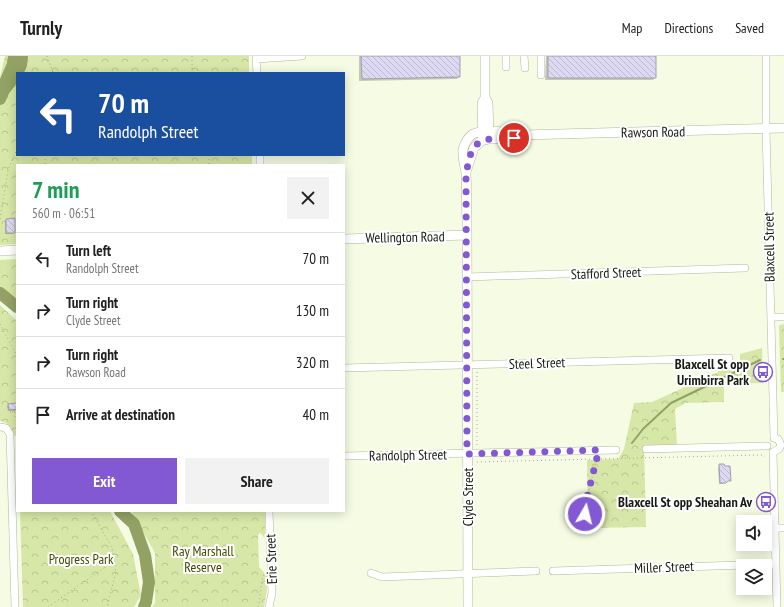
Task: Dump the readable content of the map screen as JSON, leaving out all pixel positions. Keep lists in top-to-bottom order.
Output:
{
  "streets": {
    "main road": ["Rawson Road", "Wellington Road", "Clyde Street"],
    "street": [
      "Blaxcell Street",
      "Stafford Street",
      "Steel Street",
      "Randolph Street",
      "Erie Street",
      "Miller Street"
    ]
  },
  "crossings": [
    ["Rawson Road", "Blaxcell Street"],
    ["Rawson Road", "Clyde Street"],
    ["Wellington Road", "Clyde Street"],
    ["Stafford Street", "Clyde Street"],
    ["Steel Street", "Clyde Street"],
    ["Randolph Street", "Clyde Street"]
  ],
  "parks": ["Ray Marshall Reserve", "Progress Park"],
  "places": {
    "bus stop": ["Blaxcell St opp Urimbirra Park", "Blaxcell St opp Sheahan Av"]
  },
  "page": {
    "header": "Turnly",
    "nav": ["Map", "Directions", "Saved"],
    "turn": ["70 m", "Randolph Street"],
    "heading": ["7 min", "560 m · 06:51"],
    "list": [
      {
        "name": "Turn left",
        "note": "Randolph Street",
        "value": "70 m"
      },
      {
        "name": "Turn right",
        "note": "Clyde Street",
        "value": "130 m"
      },
      {
        "name": "Turn right",
        "note": "Rawson Road",
        "value": "320 m"
      },
      {
        "name": "Arrive at destination",
        "value": "40 m"
      }
    ],
    "buttons": ["Exit", "Share"]
  }
}
